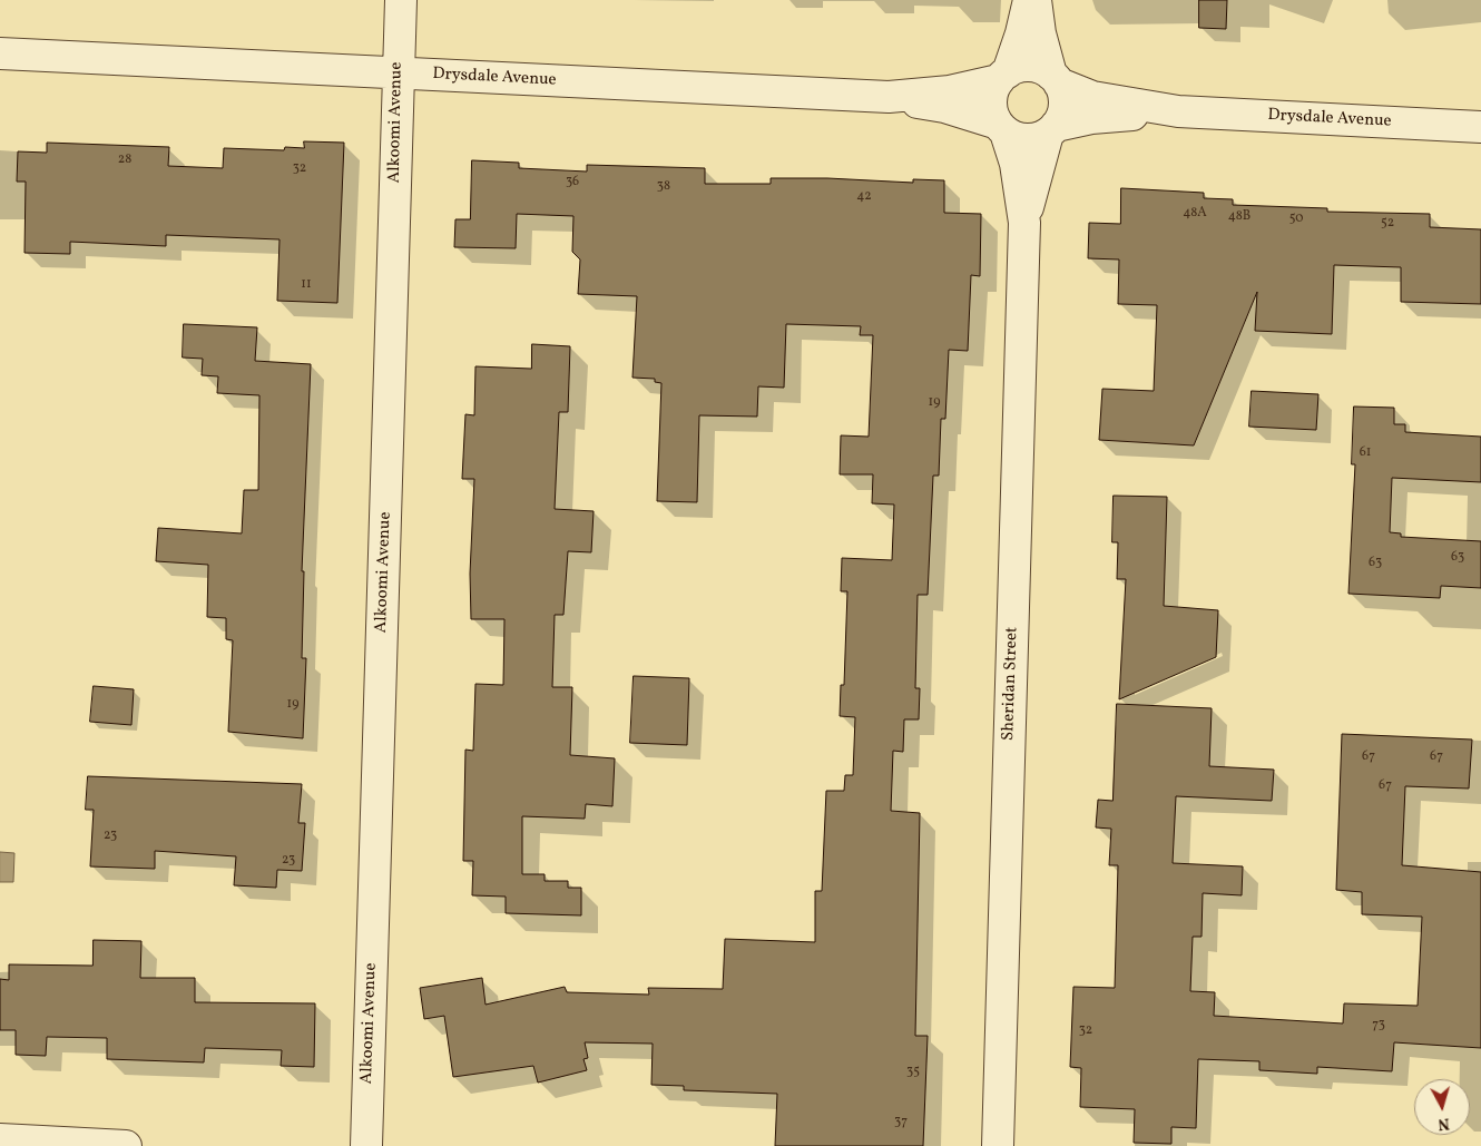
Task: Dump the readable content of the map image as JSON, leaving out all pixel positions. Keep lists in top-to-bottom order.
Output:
{
  "streets": {
    "street": ["Drysdale Avenue", "Alkoomi Avenue", "Sheridan Street"]
  },
  "crossings": [
    ["Drysdale Avenue", "Alkoomi Avenue"],
    ["Drysdale Avenue", "Sheridan Street"]
  ],
  "house_numbers": [
    "28",
    "32",
    "36",
    "38",
    "42",
    "48A",
    "48B",
    "50",
    "52",
    "11",
    "19",
    "61",
    "63",
    "63",
    "19",
    "67",
    "67",
    "67",
    "23",
    "23",
    "73",
    "32",
    "35",
    "37"
  ],
  "north": "bottom"
}
